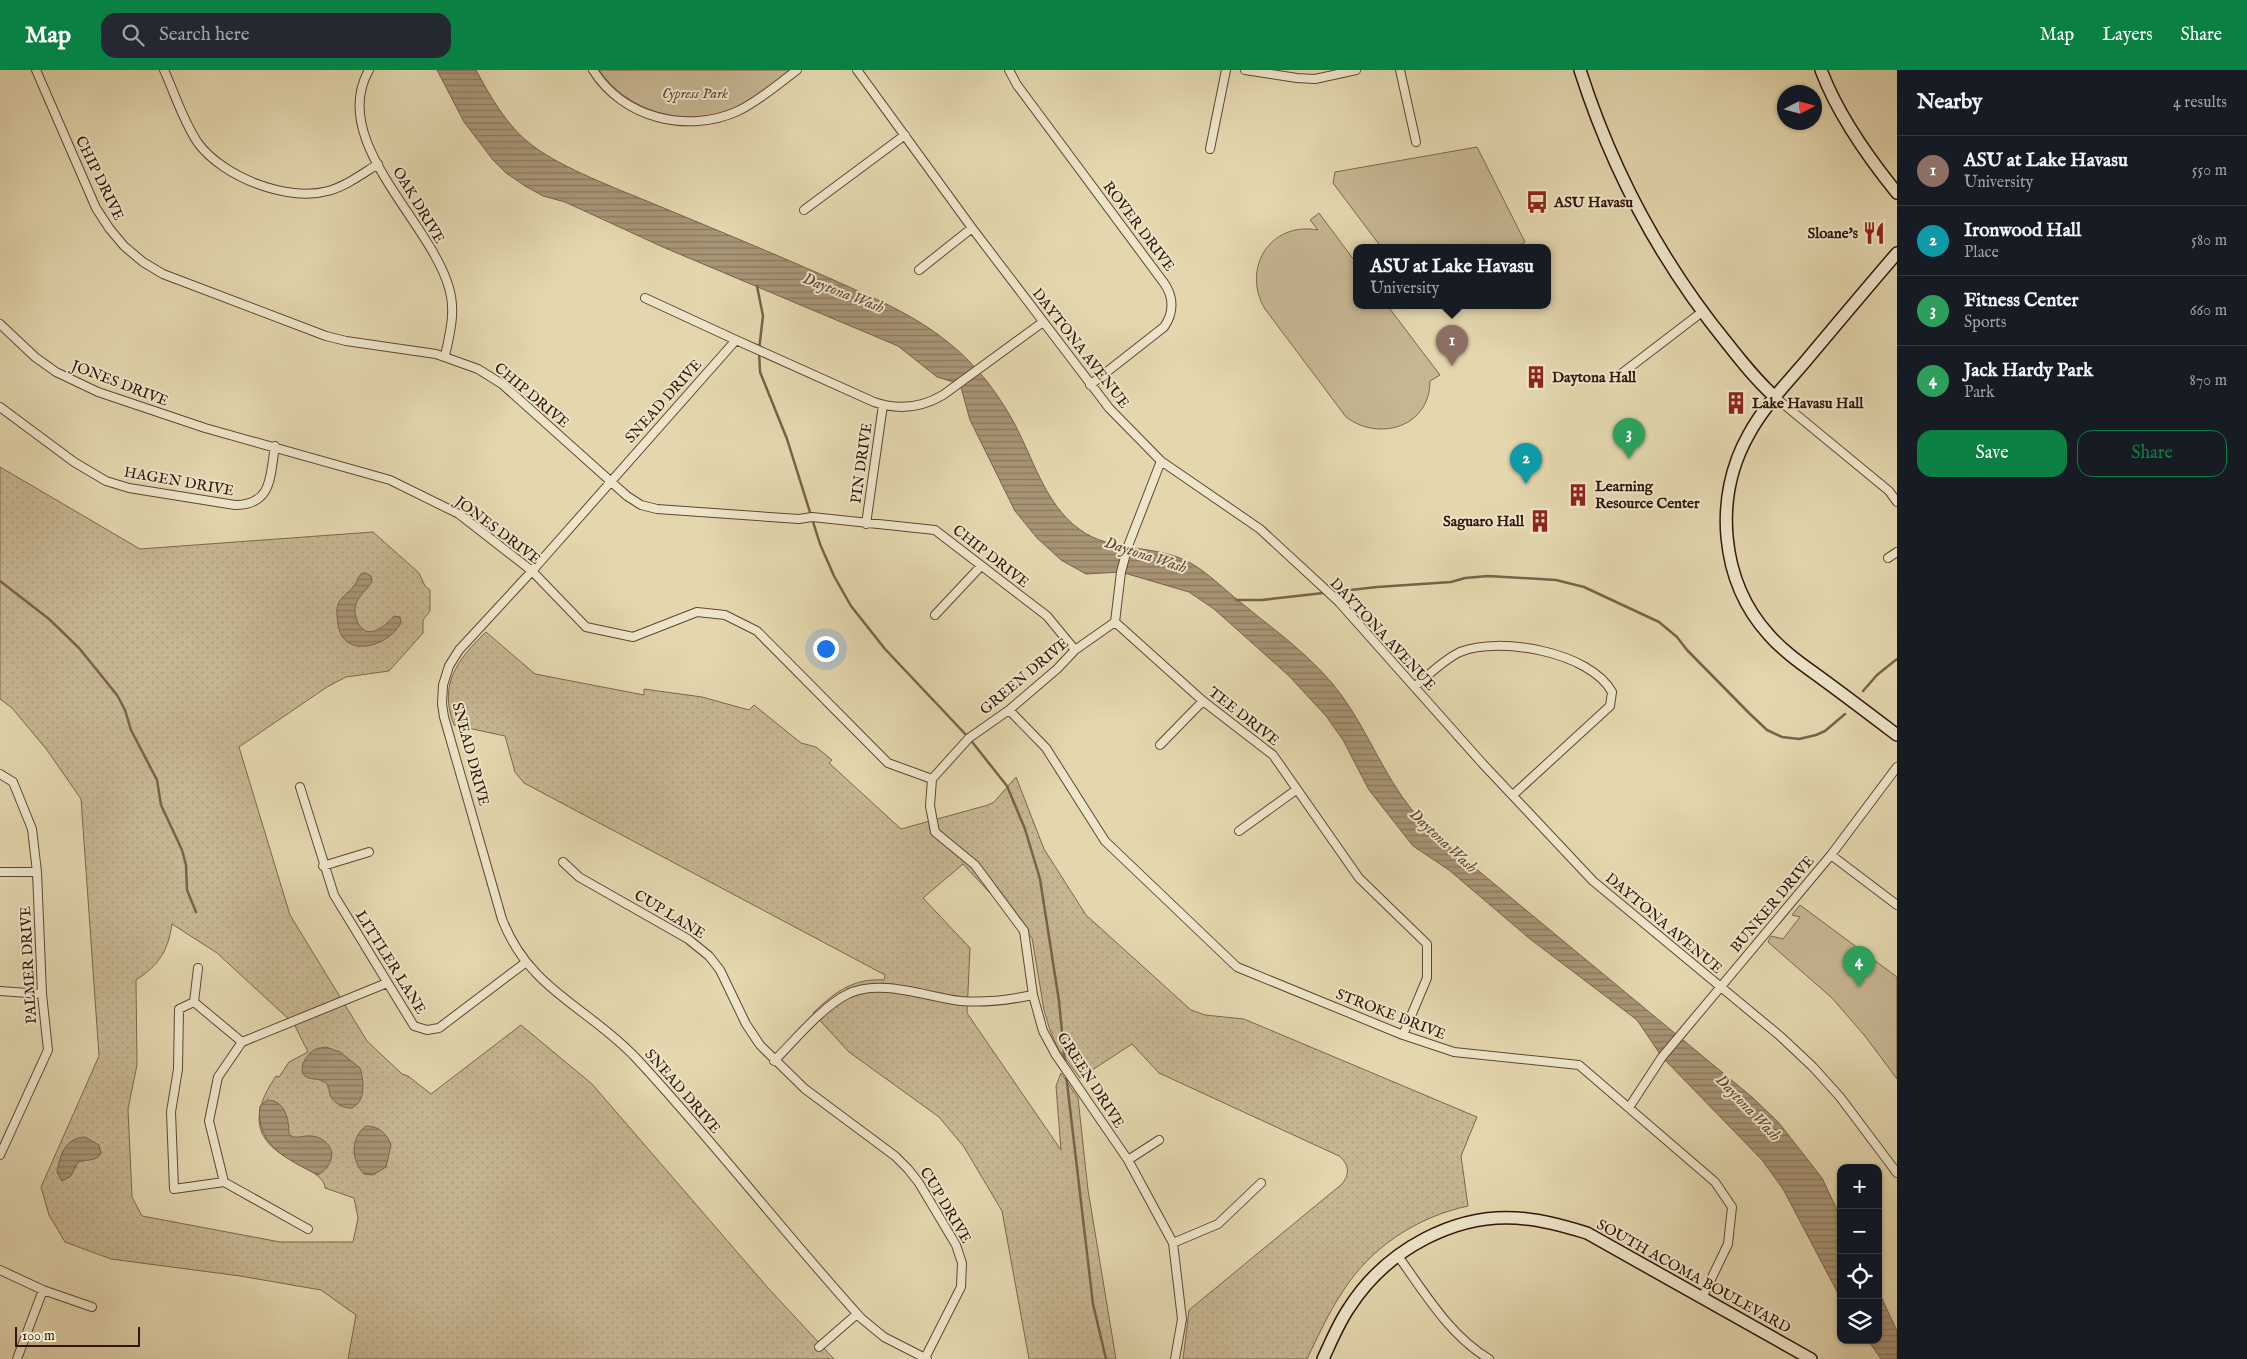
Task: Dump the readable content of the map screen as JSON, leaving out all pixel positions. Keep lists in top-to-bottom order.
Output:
{
  "streets": {
    "main road": ["SOUTH ACOMA BOULEVARD"],
    "street": [
      "CHIP DRIVE",
      "OAK DRIVE",
      "ROVER DRIVE",
      "DAYTONA AVENUE",
      "JONES DRIVE",
      "SNEAD DRIVE",
      "PIN DRIVE",
      "HAGEN DRIVE",
      "GREEN DRIVE",
      "TEE DRIVE",
      "BUNKER DRIVE",
      "CUP LANE",
      "LITTLER LANE",
      "PALMER DRIVE",
      "STROKE DRIVE",
      "CUP DRIVE"
    ]
  },
  "crossings": [
    ["CHIP DRIVE", "OAK DRIVE"],
    ["CHIP DRIVE", "SNEAD DRIVE"],
    ["CHIP DRIVE", "PIN DRIVE"],
    ["CHIP DRIVE", "GREEN DRIVE"],
    ["ROVER DRIVE", "DAYTONA AVENUE"],
    ["DAYTONA AVENUE", "BUNKER DRIVE"],
    ["JONES DRIVE", "SNEAD DRIVE"],
    ["JONES DRIVE", "HAGEN DRIVE"],
    ["JONES DRIVE", "GREEN DRIVE"],
    ["SNEAD DRIVE", "LITTLER LANE"],
    ["SNEAD DRIVE", "CUP DRIVE"],
    ["GREEN DRIVE", "TEE DRIVE"],
    ["GREEN DRIVE", "STROKE DRIVE"],
    ["TEE DRIVE", "STROKE DRIVE"],
    ["BUNKER DRIVE", "STROKE DRIVE"],
    ["CUP LANE", "CUP DRIVE"],
    ["STROKE DRIVE", "SOUTH ACOMA BOULEVARD"]
  ],
  "water": ["Daytona Wash"],
  "parks": ["Cypress Park"],
  "places": {
    "bus stop": ["ASU Havasu"],
    "restaurant": ["Sloane's"],
    "building": [
      "Daytona Hall",
      "Lake Havasu Hall",
      "Learning Resource Center",
      "Saguaro Hall"
    ]
  },
  "scale_bar": "100 m",
  "north": "right",
  "page": {
    "header": "Map",
    "search": "Search here",
    "nav": ["Map", "Layers", "Share"],
    "heading": ["Nearby", "4 results"],
    "list": [
      {
        "mark": "1",
        "name": "ASU at Lake Havasu",
        "note": "University",
        "value": "550 m"
      },
      {
        "mark": "2",
        "name": "Ironwood Hall",
        "note": "Place",
        "value": "580 m"
      },
      {
        "mark": "3",
        "name": "Fitness Center",
        "note": "Sports",
        "value": "660 m"
      },
      {
        "mark": "4",
        "name": "Jack Hardy Park",
        "note": "Park",
        "value": "870 m"
      }
    ],
    "popup": ["ASU at Lake Havasu", "University"],
    "pins": [
      "1",
      "3",
      "2",
      "4"
    ],
    "buttons": ["Save", "Share"],
    "map_buttons": ["+", "−"],
    "scale": "100 m"
  }
}
